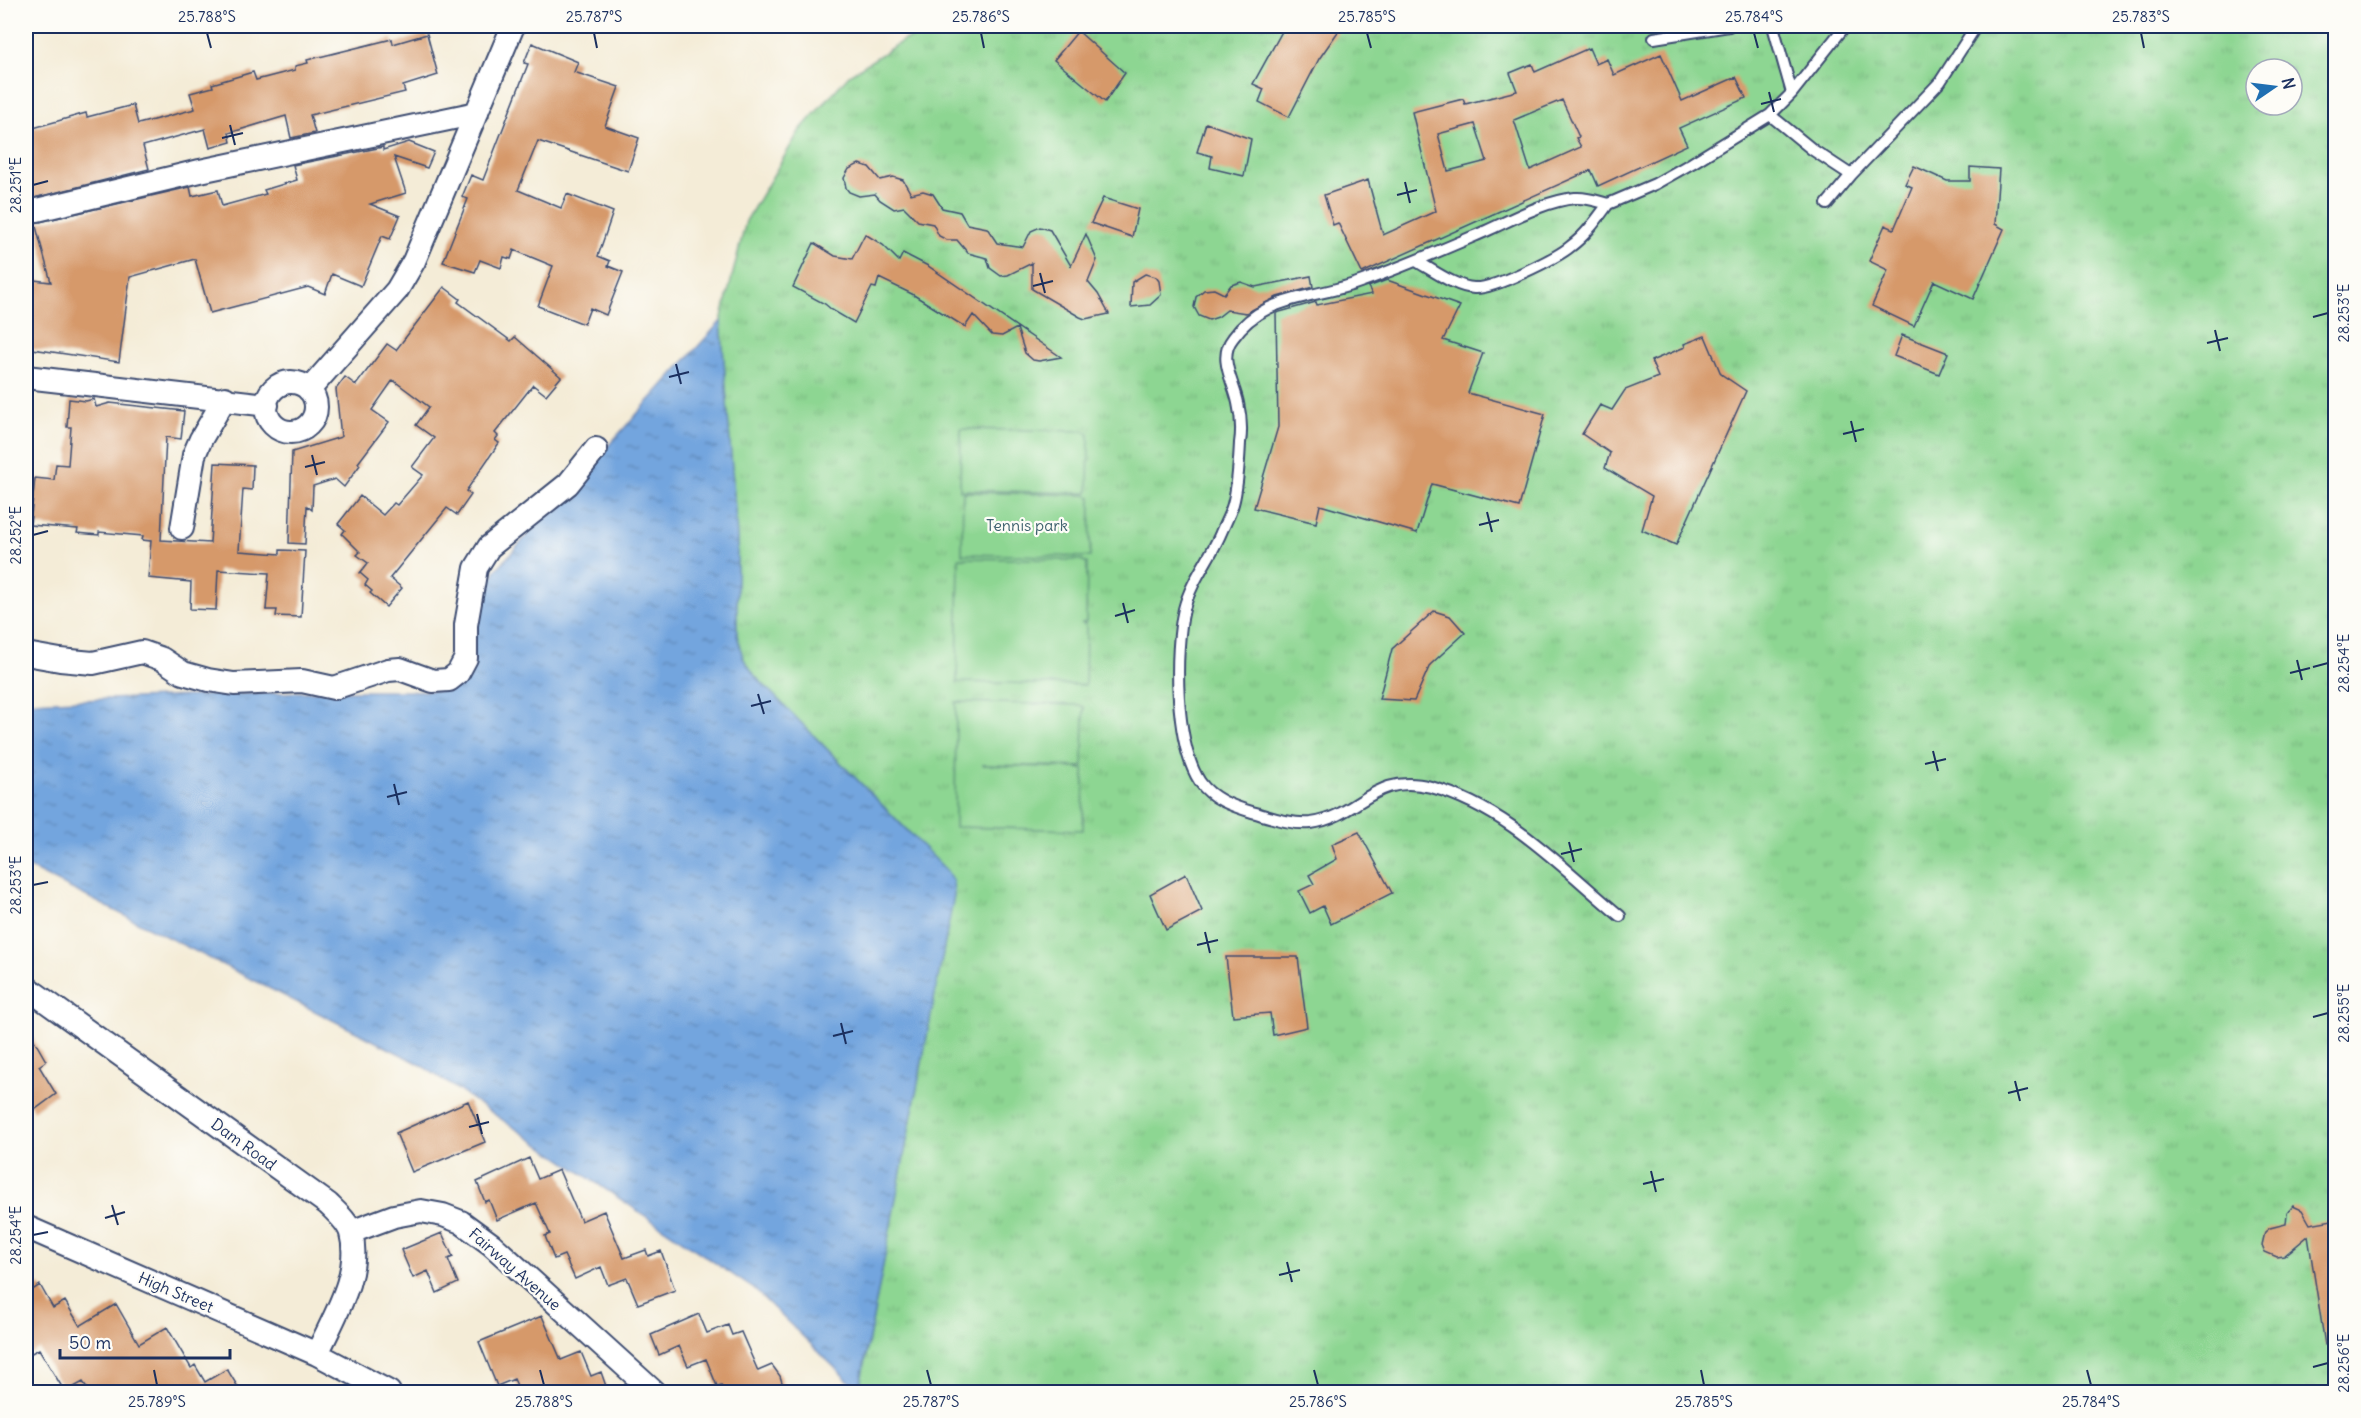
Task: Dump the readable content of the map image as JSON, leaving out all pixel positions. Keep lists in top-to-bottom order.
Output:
{
  "streets": {
    "street": ["Dam Road", "Fairway Avenue", "High Street"]
  },
  "crossings": [
    ["Dam Road", "Fairway Avenue"]
  ],
  "parks": ["Tennis park"],
  "scale_bar": "50 m",
  "north": "right",
  "coordinates": [
    "25.788°S",
    "25.787°S",
    "25.786°S",
    "25.785°S",
    "25.784°S",
    "25.783°S",
    "28.251°E",
    "28.253°E",
    "28.252°E",
    "28.254°E",
    "28.255°E",
    "28.256°E",
    "25.789°S"
  ]
}
